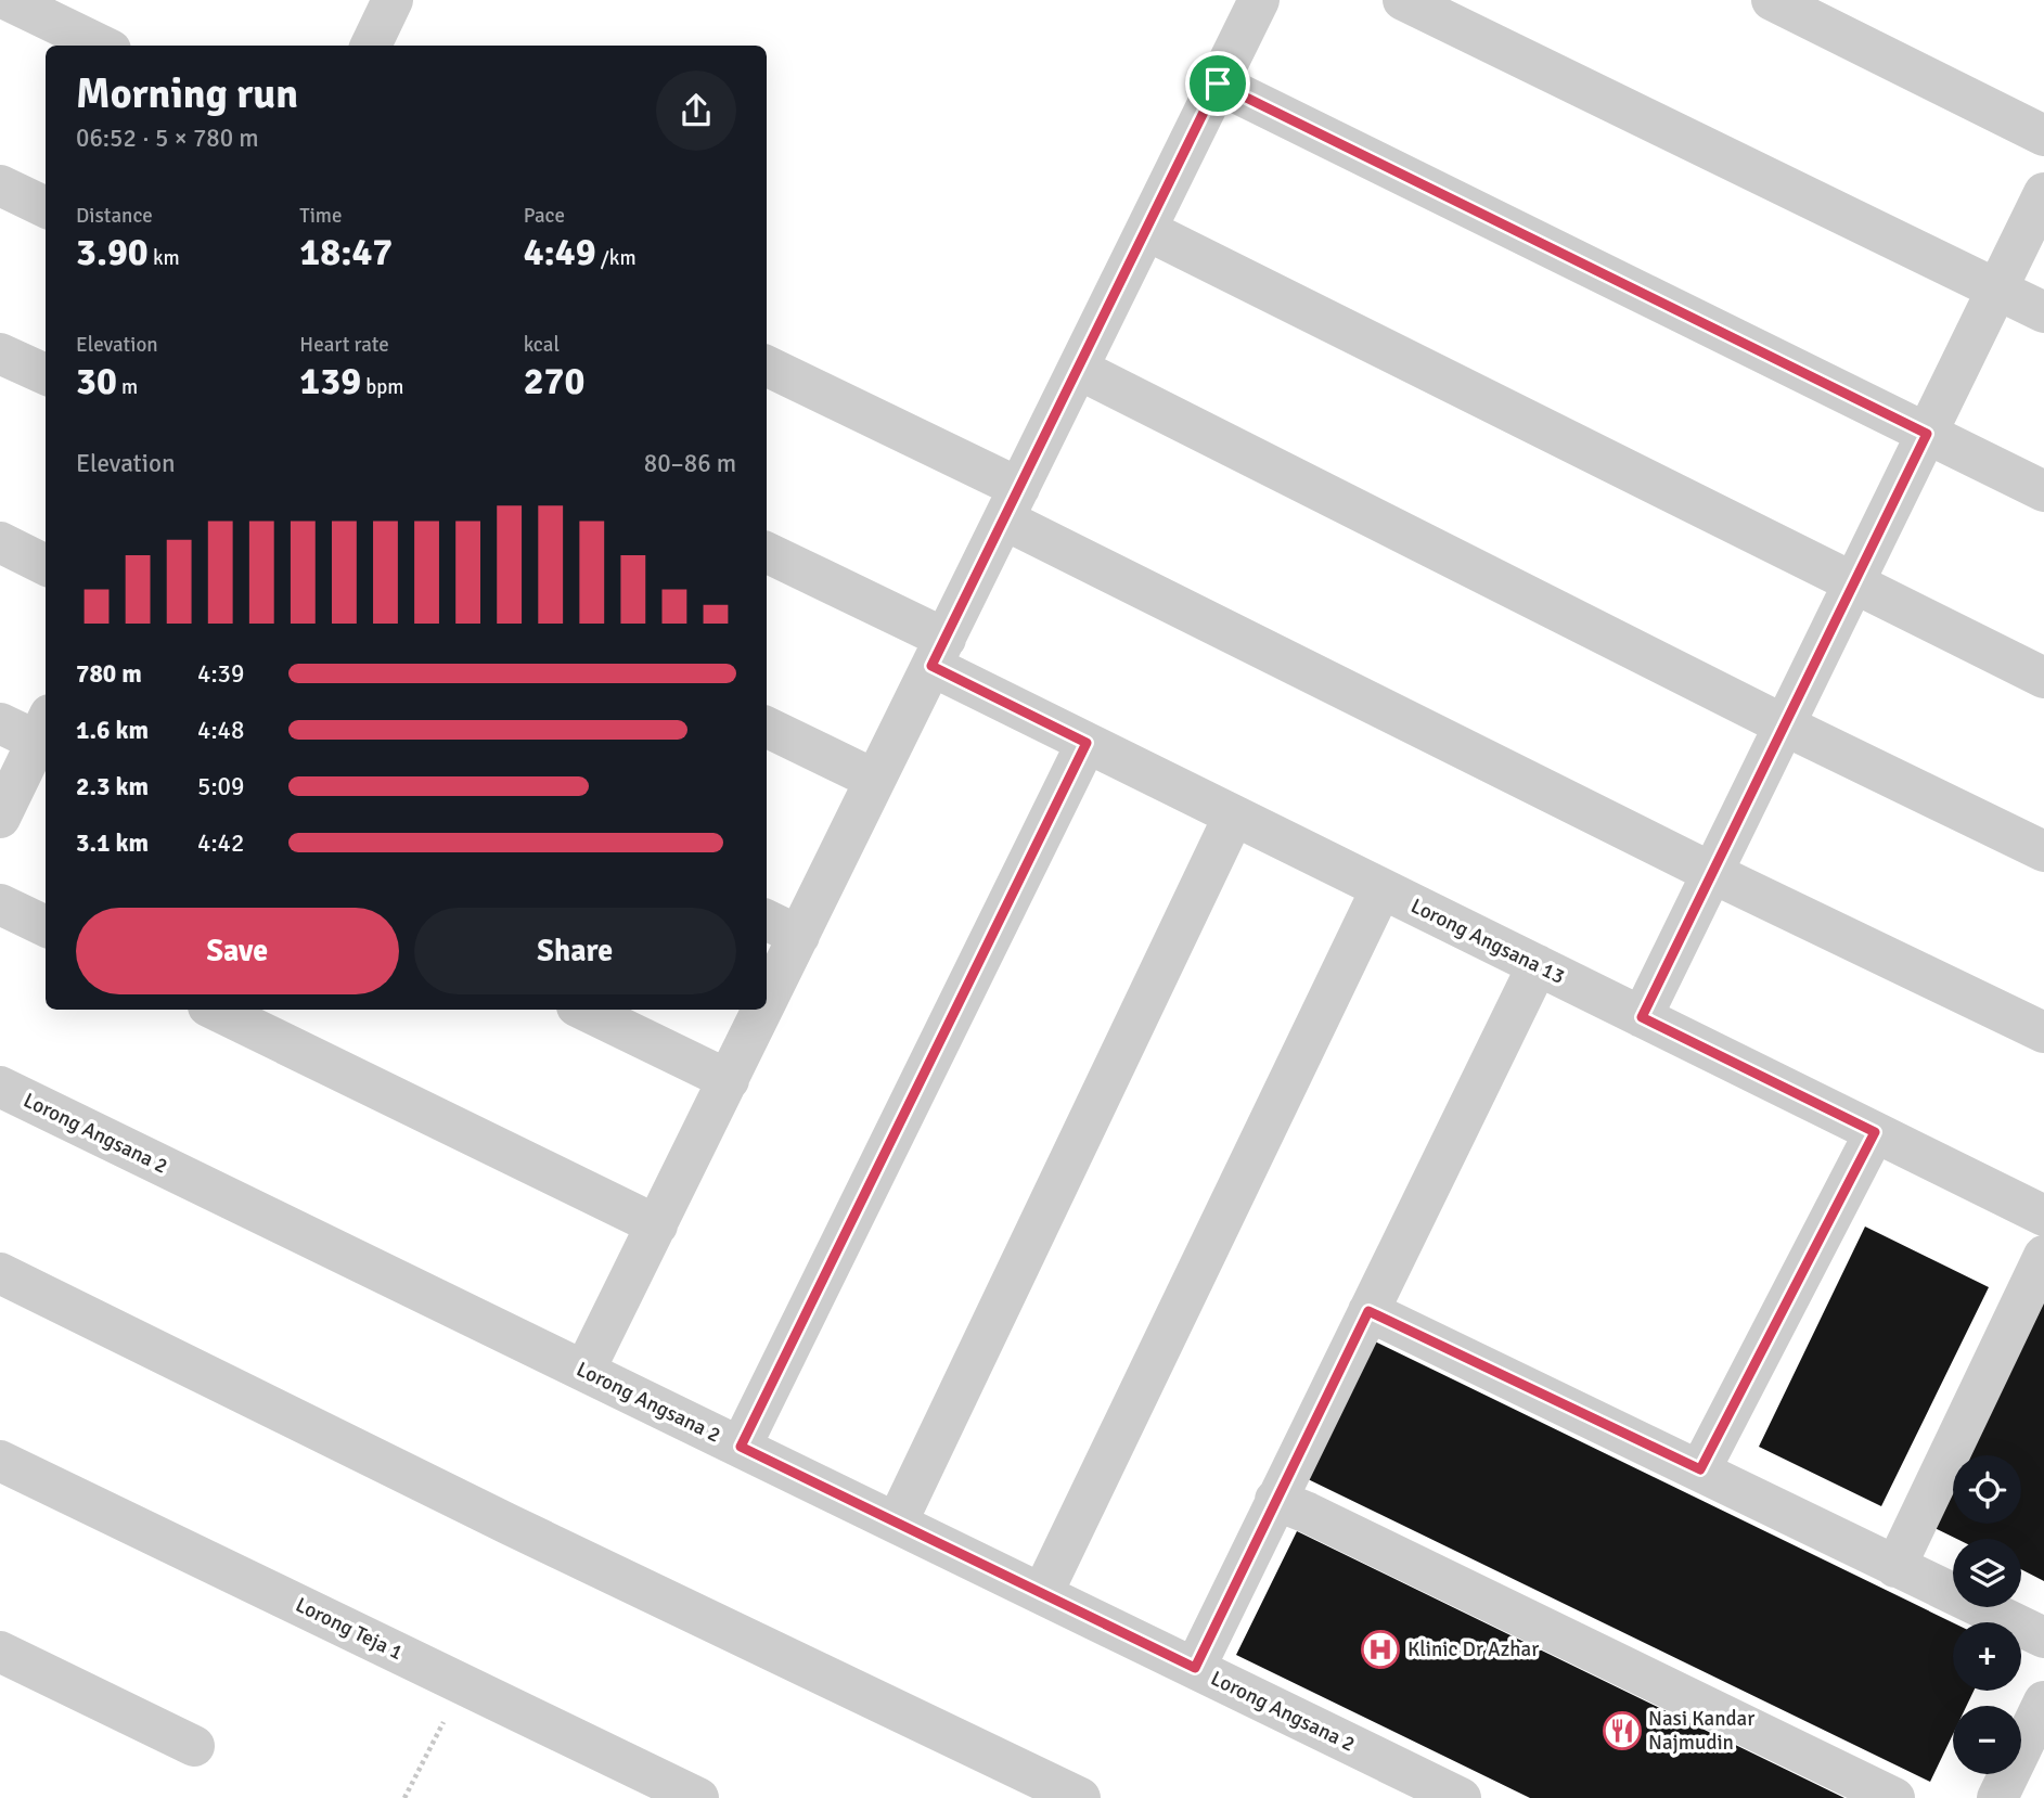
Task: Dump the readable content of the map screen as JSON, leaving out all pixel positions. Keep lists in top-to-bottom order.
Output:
{
  "streets": {
    "street": ["Lorong Angsana 13", "Lorong Angsana 2", "Lorong Teja 1"]
  },
  "places": {
    "hospital": ["Klinic Dr Azhar"],
    "restaurant": ["Nasi Kandar Najmudin"]
  },
  "page": {
    "heading": ["Morning run", "06:52 · 5 × 780 m"],
    "stats": [
      ["Distance", "3.90 km"],
      ["Time", "18:47"],
      ["Pace", "4:49 /km"],
      ["Elevation", "30 m"],
      ["Heart rate", "139 bpm"],
      ["kcal", "270"]
    ],
    "chart": ["Elevation", "80–86 m"],
    "list": [
      {
        "name": "780 m",
        "note": "4:39"
      },
      {
        "name": "1.6 km",
        "note": "4:48"
      },
      {
        "name": "2.3 km",
        "note": "5:09"
      },
      {
        "name": "3.1 km",
        "note": "4:42"
      }
    ],
    "buttons": ["Save", "Share"],
    "map_buttons": ["+", "−"]
  }
}
